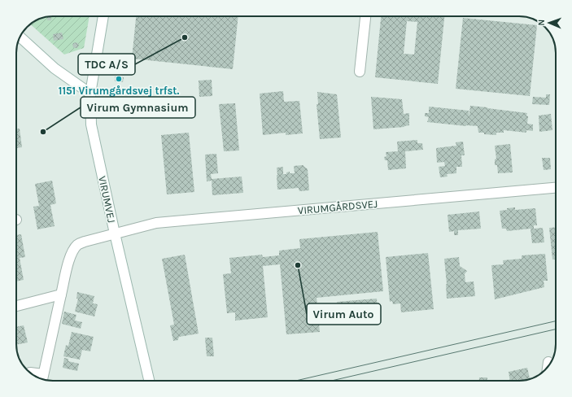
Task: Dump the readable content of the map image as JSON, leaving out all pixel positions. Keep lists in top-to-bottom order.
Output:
{
  "streets": {
    "street": ["VIRUMVEJ", "VIRUMGÅRDSVEJ"]
  },
  "crossings": [
    ["VIRUMVEJ", "VIRUMGÅRDSVEJ"]
  ],
  "places": [
    "TDC A/S",
    "1151 Virumgårdsvej trfst.",
    "Virum Gymnasium",
    "Virum Auto"
  ],
  "north": "left"
}
